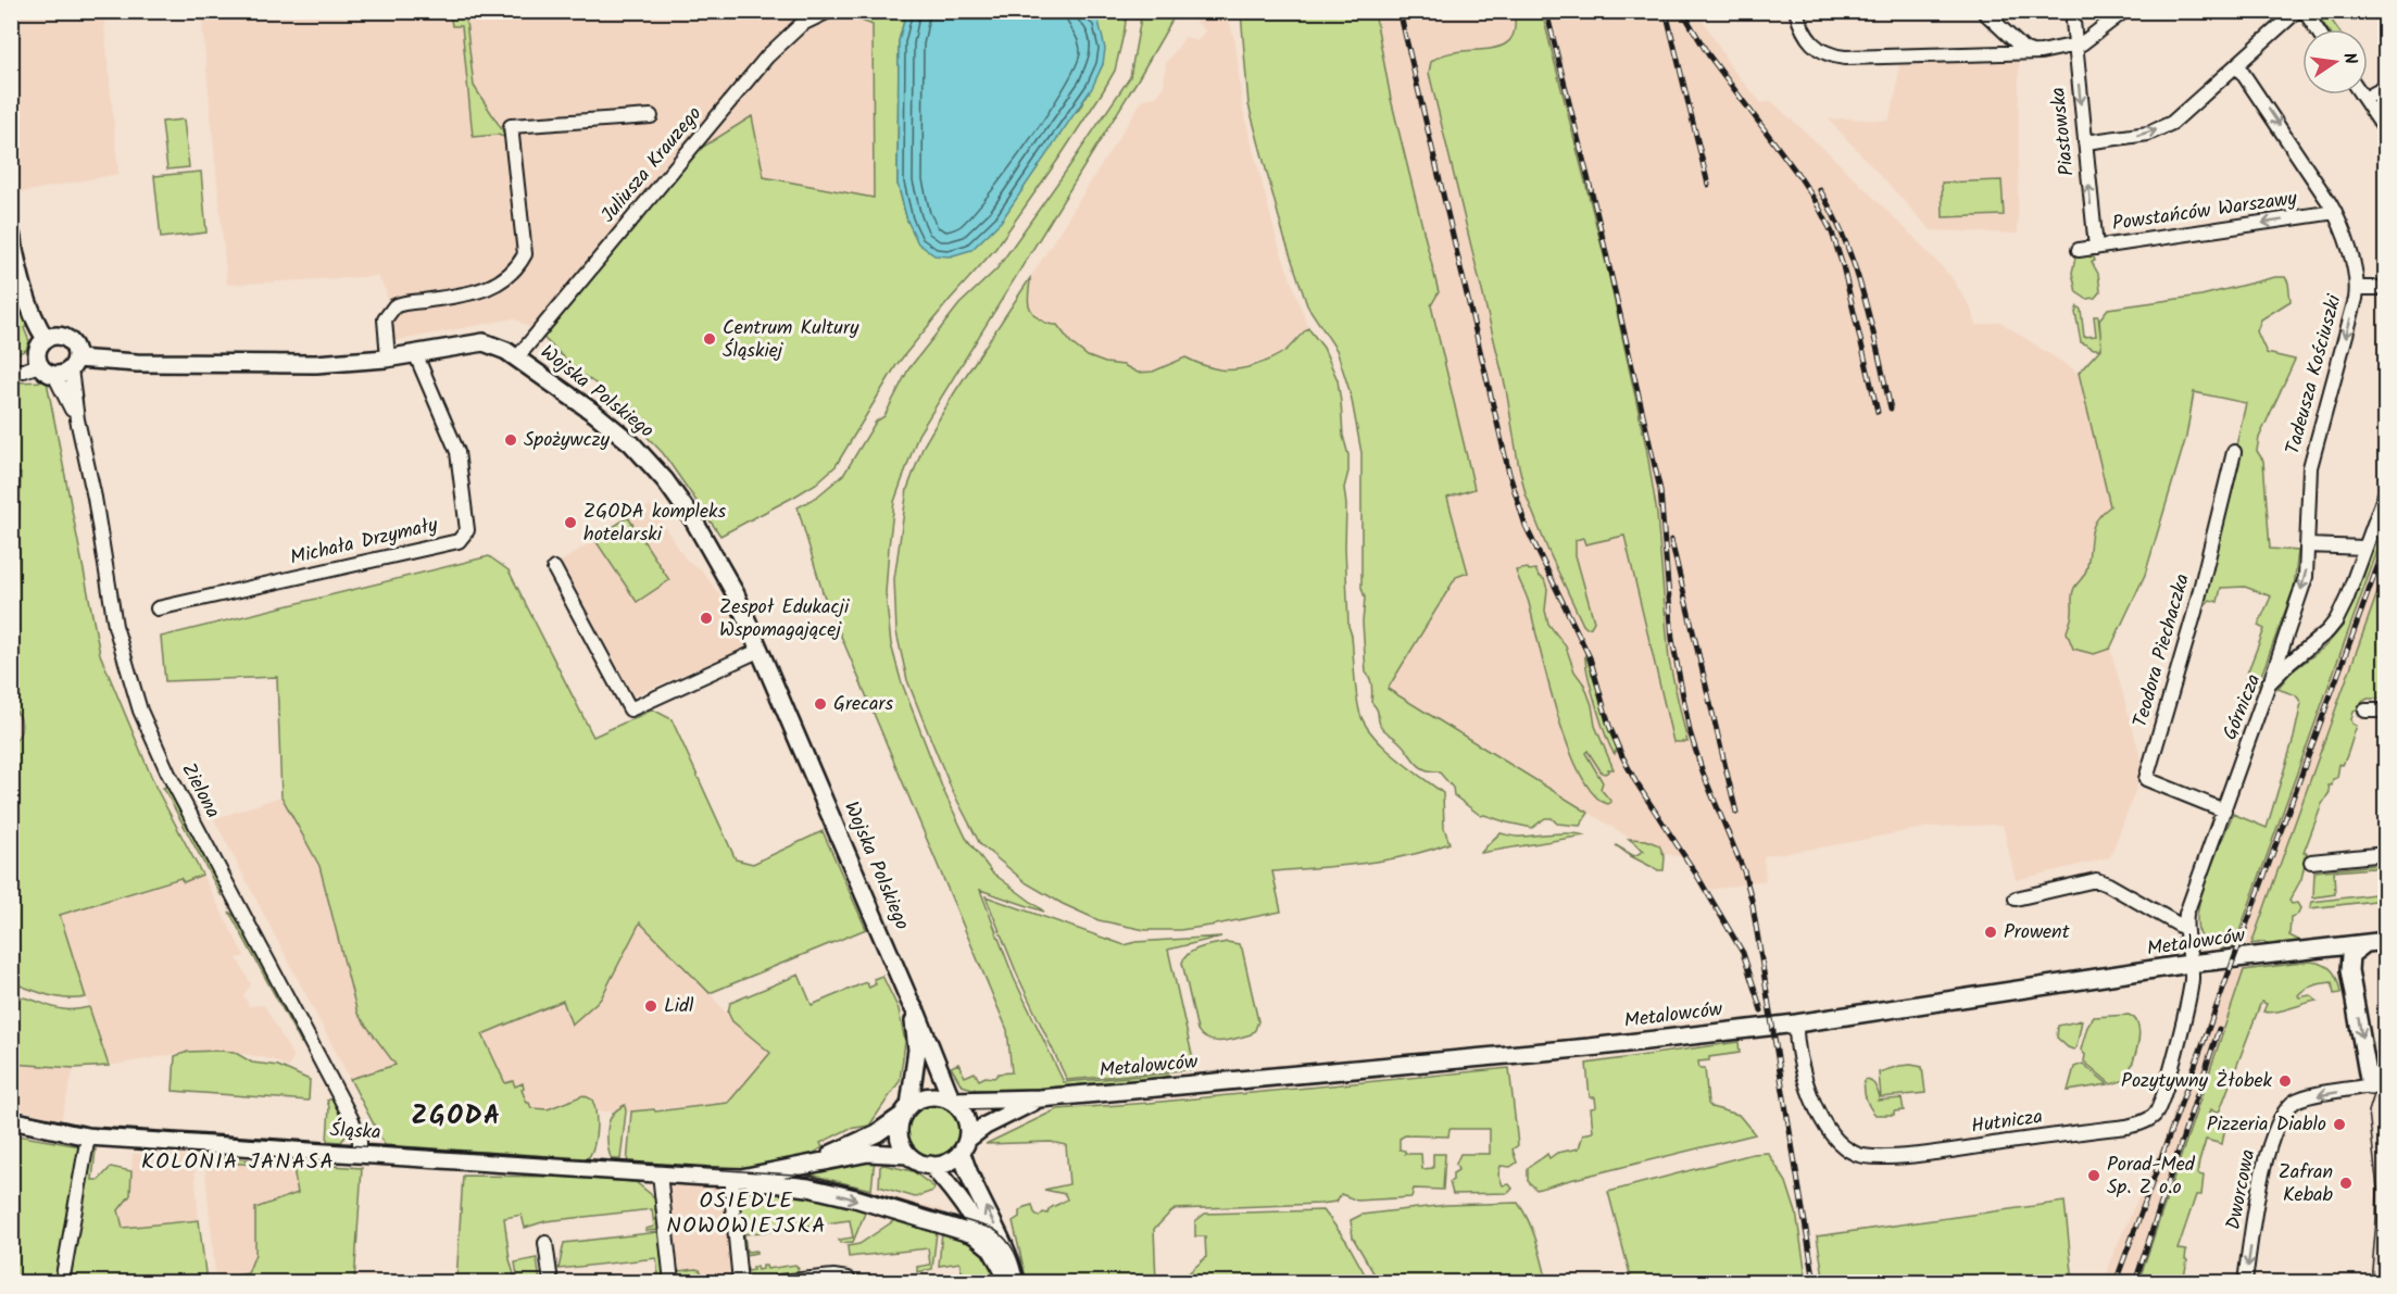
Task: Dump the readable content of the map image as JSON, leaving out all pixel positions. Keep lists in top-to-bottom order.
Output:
{
  "streets": {
    "street": [
      "Piastowska",
      "Juliusza Krauzego",
      "Powstańców Warszawy",
      "Tadeusza Kościuszki",
      "Wojska Polskiego",
      "Michała Drzymały",
      "Teodora Piechaczka",
      "Górnicza",
      "Zielona",
      "Metalowców",
      "Hutnicza",
      "Śląska",
      "Dworcowa"
    ]
  },
  "crossings": [
    ["Piastowska", "Powstańców Warszawy"],
    ["Juliusza Krauzego", "Wojska Polskiego"],
    ["Powstańców Warszawy", "Tadeusza Kościuszki"],
    ["Tadeusza Kościuszki", "Górnicza"],
    ["Wojska Polskiego", "Michała Drzymały"],
    ["Wojska Polskiego", "Zielona"],
    ["Wojska Polskiego", "Metalowców"],
    ["Wojska Polskiego", "Śląska"],
    ["Teodora Piechaczka", "Górnicza"],
    ["Górnicza", "Metalowców"],
    ["Górnicza", "Hutnicza"],
    ["Zielona", "Śląska"],
    ["Metalowców", "Hutnicza"],
    ["Metalowców", "Śląska"]
  ],
  "one_way": ["Tadeusza Kościuszki", "Dworcowa"],
  "districts": ["ZGODA", "KOLONIA JANASA", "OSIEDLE NOWOWIEJSKA"],
  "places": [
    "Centrum Kultury Śląskiej",
    "Spożywczy",
    "ZGODA kompleks hotelarski",
    "Zespoł Edukacji Wspomagającej",
    "Grecars",
    "Prowent",
    "Lidl",
    "Pozytywny Żłobek",
    "Pizzeria Diablo",
    "Porad-Med Sp. Z o.o",
    "Zafran Kebab"
  ],
  "north": "right"
}
